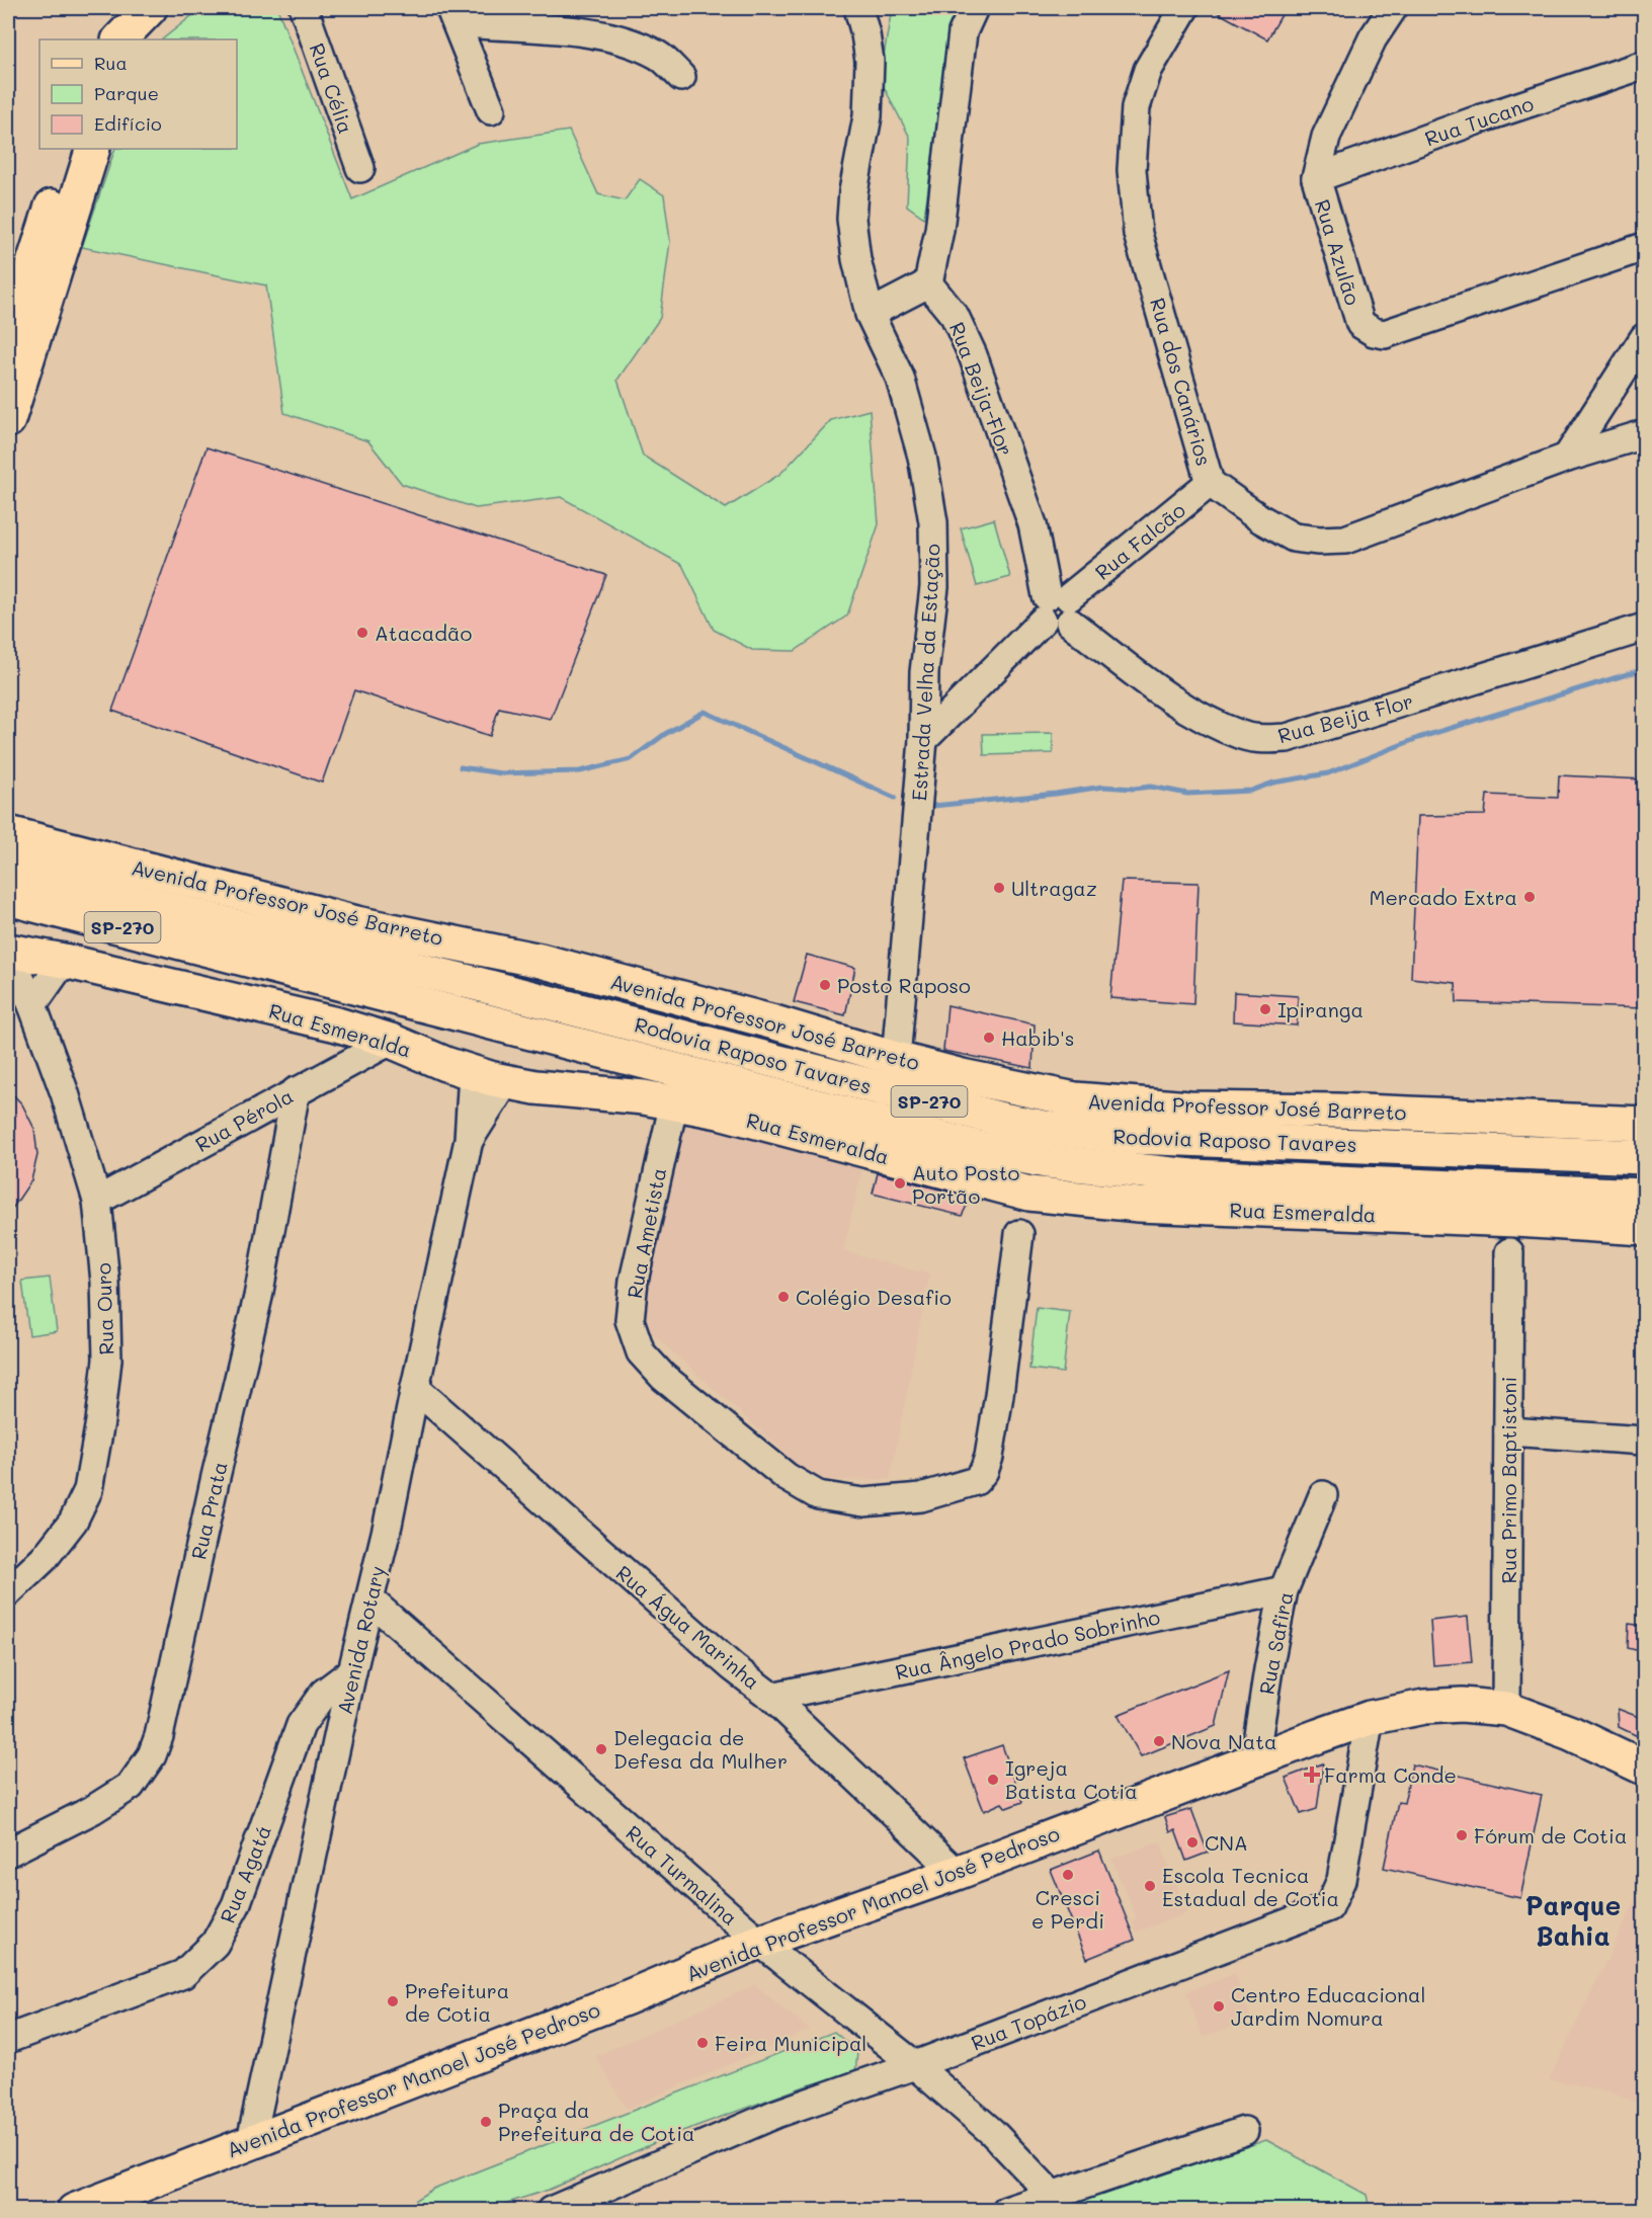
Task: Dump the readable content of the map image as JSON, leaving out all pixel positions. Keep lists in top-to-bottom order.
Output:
{
  "streets": {
    "main road": [
      "Avenida Professor José Barreto",
      "SP-270",
      "Rua Esmeralda",
      "Rodovia Raposo Tavares",
      "Avenida Professor Manoel José Pedroso"
    ],
    "street": [
      "Rua Célia",
      "Rua Tucano",
      "Rua Azulão",
      "Rua dos Canários",
      "Rua Beija-Flor",
      "Rua Falcão",
      "Estrada Velha da Estação",
      "Rua Beija Flor",
      "Rua Pérola",
      "Rua Ametista",
      "Rua Ouro",
      "Rua Primo Baptistoni",
      "Rua Prata",
      "Rua Água Marinha",
      "Avenida Rotary",
      "Rua Safira",
      "Rua Ângelo Prado Sobrinho",
      "Rua Agatá",
      "Rua Turmalina",
      "Rua Topázio"
    ]
  },
  "crossings": [
    ["Rua Tucano", "Rua Azulão"],
    ["Rua dos Canários", "Rua Falcão"],
    ["Rua Beija-Flor", "Rua Falcão"],
    ["Rua Beija-Flor", "Rua Beija Flor"],
    ["Rua Falcão", "Estrada Velha da Estação"],
    ["Rua Falcão", "Rua Beija Flor"],
    ["Estrada Velha da Estação", "Avenida Professor José Barreto"],
    ["SP-270", "Rodovia Raposo Tavares"],
    ["Rua Esmeralda", "Rua Pérola"],
    ["Rua Esmeralda", "Rua Ametista"],
    ["Rua Esmeralda", "Rua Ouro"],
    ["Rua Esmeralda", "Avenida Rotary"],
    ["Rua Pérola", "Rua Ouro"],
    ["Rua Pérola", "Rua Prata"],
    ["Rua Primo Baptistoni", "Avenida Professor Manoel José Pedroso"],
    ["Rua Água Marinha", "Avenida Rotary"],
    ["Rua Água Marinha", "Rua Ângelo Prado Sobrinho"],
    ["Rua Água Marinha", "Avenida Professor Manoel José Pedroso"],
    ["Avenida Rotary", "Rua Agatá"],
    ["Avenida Rotary", "Rua Turmalina"],
    ["Avenida Rotary", "Avenida Professor Manoel José Pedroso"],
    ["Rua Safira", "Rua Ângelo Prado Sobrinho"],
    ["Rua Safira", "Avenida Professor Manoel José Pedroso"],
    ["Rua Turmalina", "Avenida Professor Manoel José Pedroso"],
    ["Rua Turmalina", "Rua Topázio"],
    ["Avenida Professor Manoel José Pedroso", "Rua Topázio"]
  ],
  "districts": ["Parque Bahia"],
  "places": {
    "other": [
      "Atacadão",
      "Ultragaz",
      "Mercado Extra",
      "Posto Raposo",
      "Ipiranga",
      "Habib's",
      "Auto Posto Portão",
      "Colégio Desafio",
      "Nova Nata",
      "Delegacia de Defesa da Mulher",
      "Igreja Batista Cotia",
      "Fórum de Cotia",
      "CNA",
      "Cresci e Perdi",
      "Escola Tecnica Estadual de Cotia",
      "Prefeitura de Cotia",
      "Centro Educacional Jardim Nomura",
      "Feira Municipal",
      "Praça da Prefeitura de Cotia"
    ],
    "health": ["Farma Conde"]
  },
  "legend": ["Rua", "Parque", "Edifício"]
}
